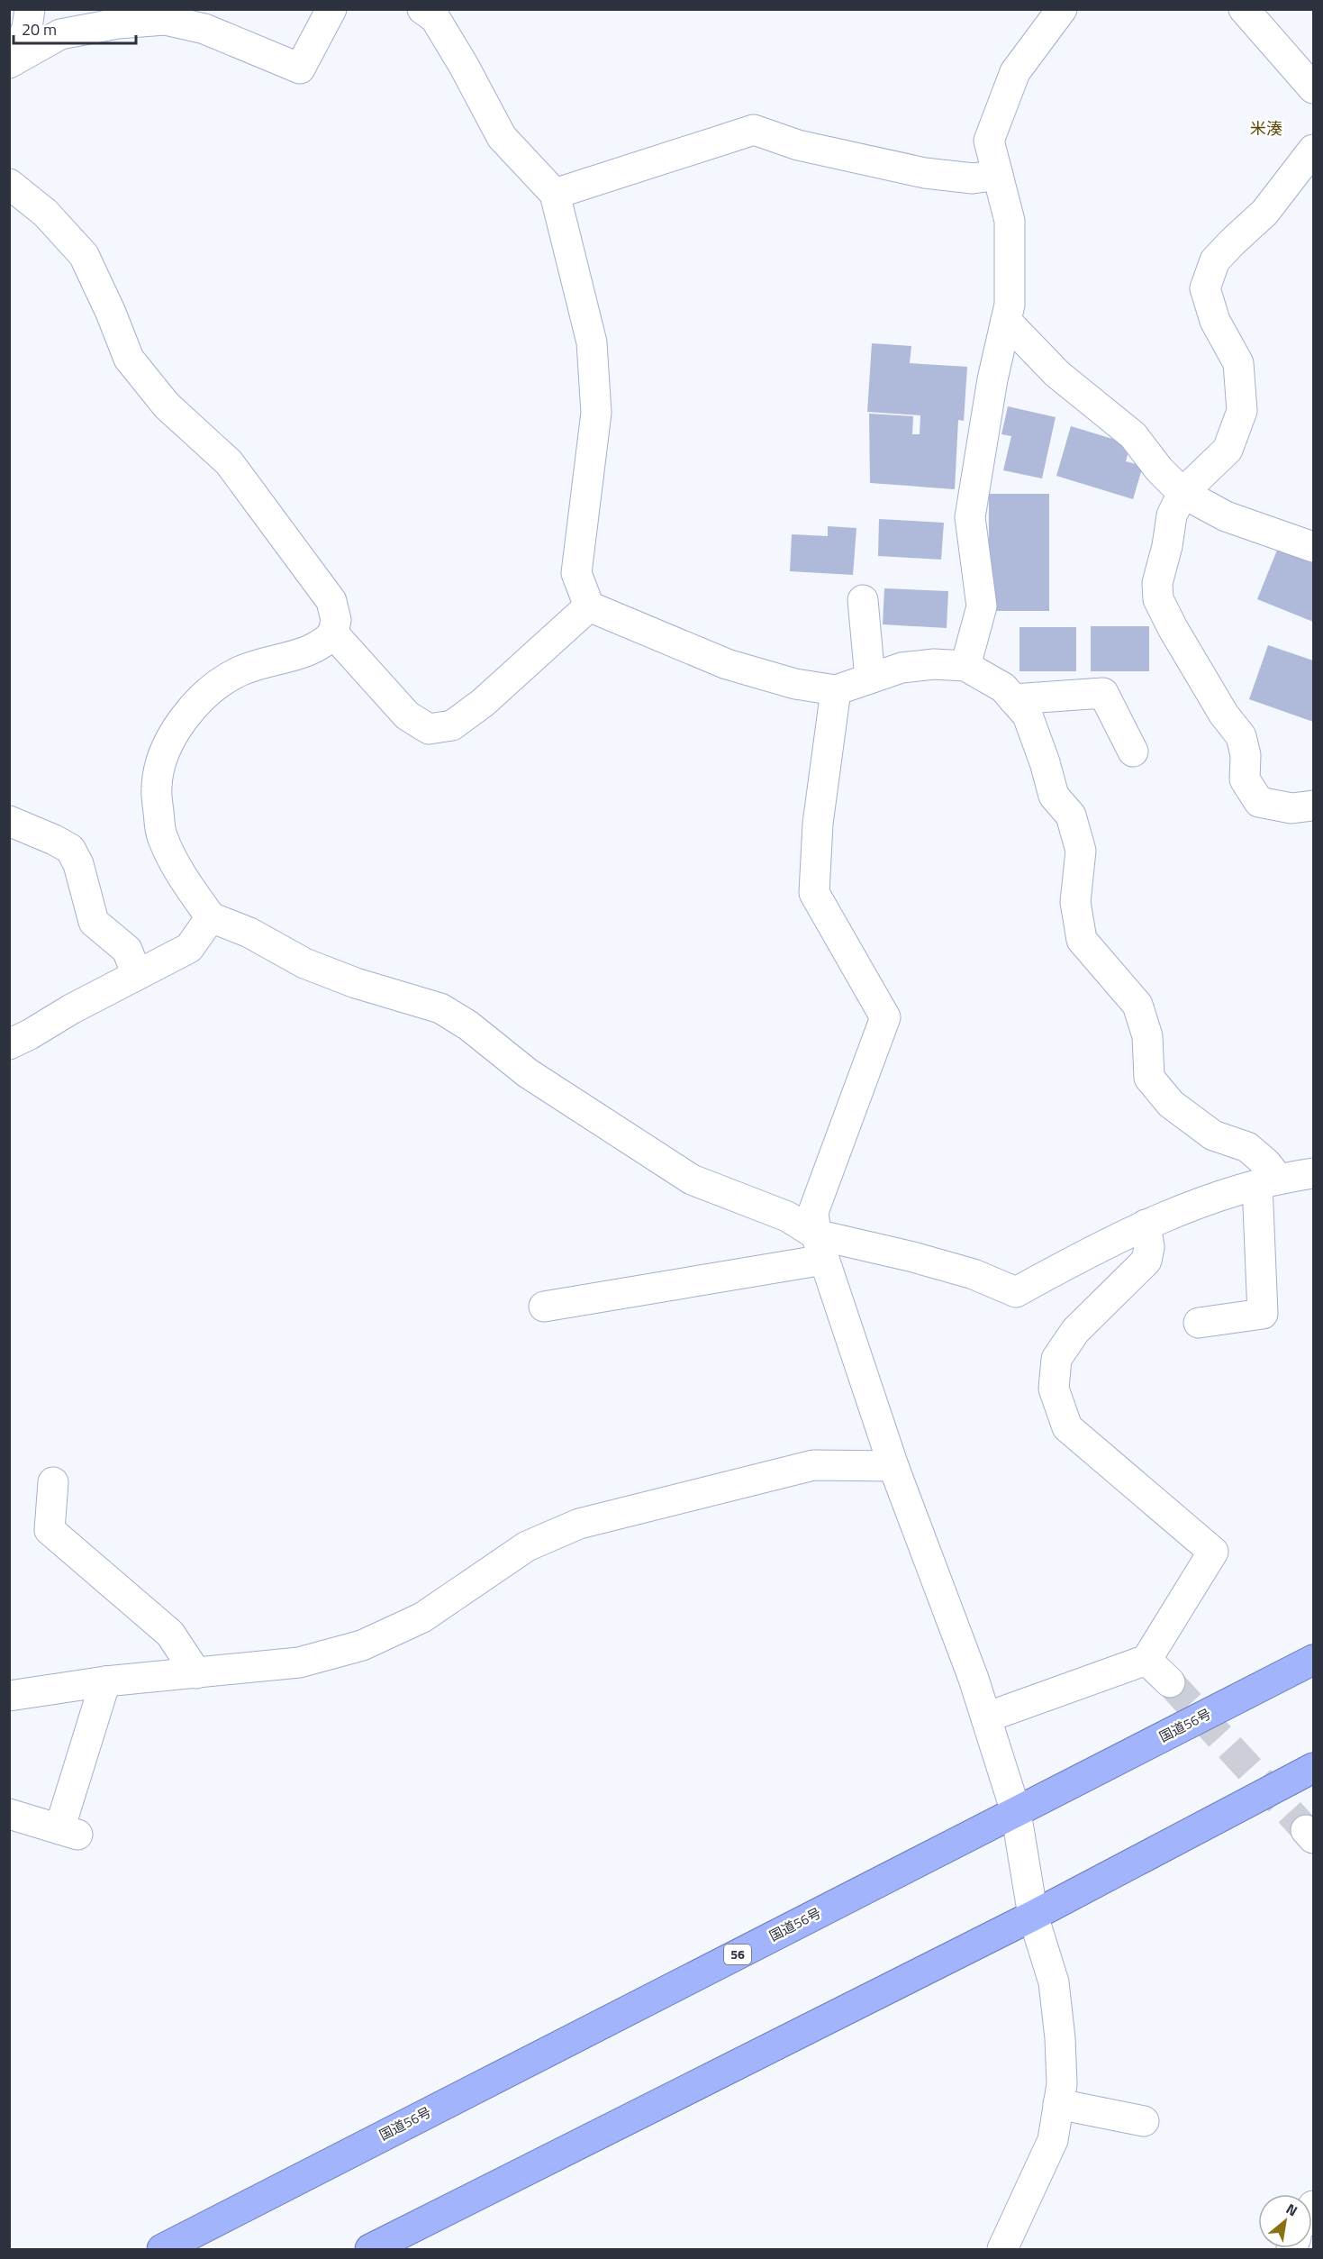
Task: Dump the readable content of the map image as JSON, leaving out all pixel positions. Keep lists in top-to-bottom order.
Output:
{
  "streets": {
    "highway": ["国道56号", "56"]
  },
  "districts": ["米湊"],
  "scale_bar": "20 m",
  "north": "top right"
}
